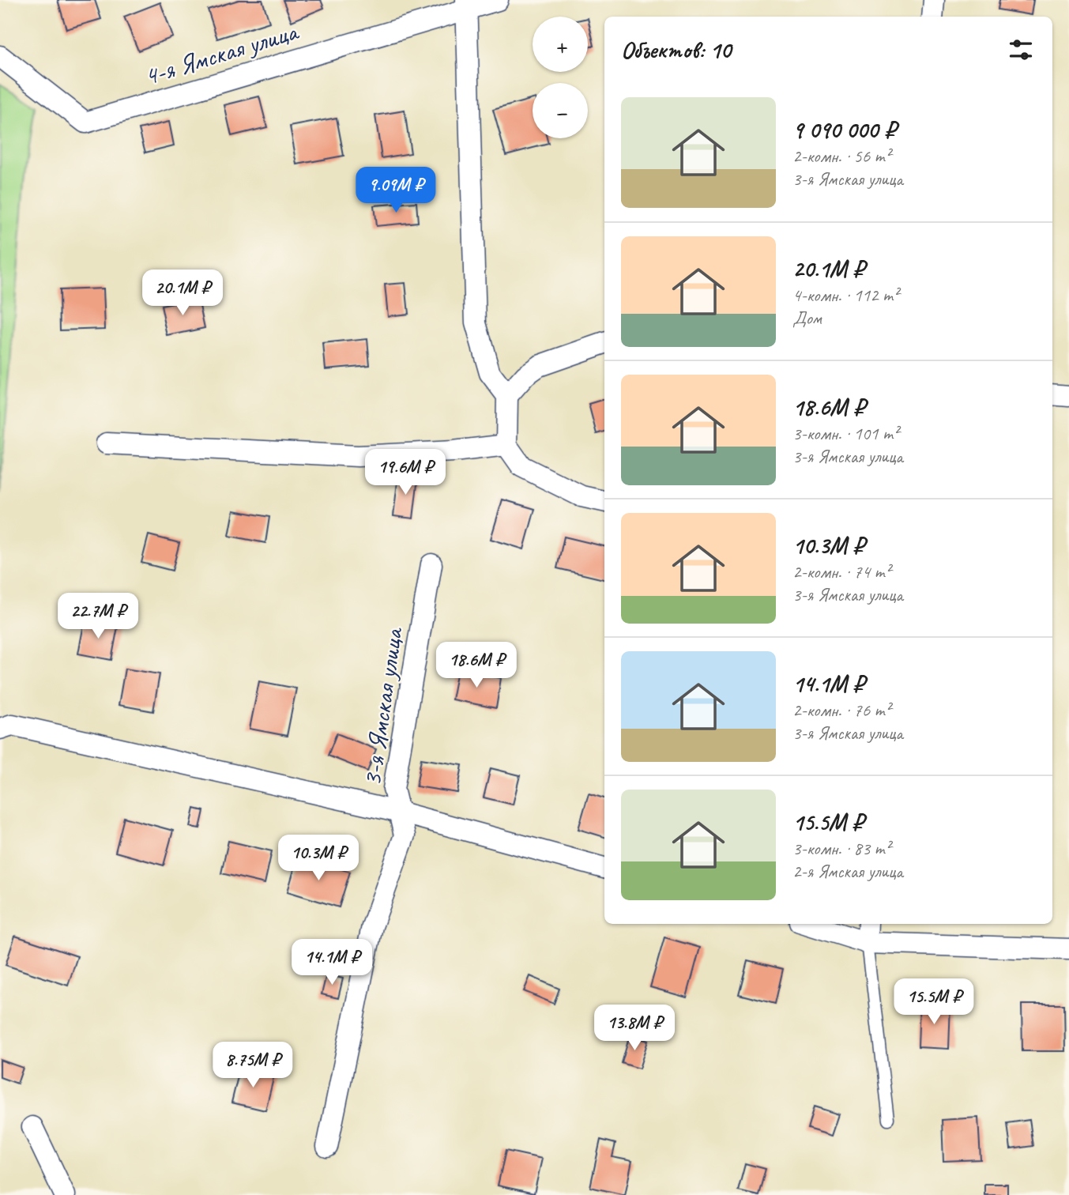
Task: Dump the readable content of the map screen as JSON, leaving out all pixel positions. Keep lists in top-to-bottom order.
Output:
{
  "streets": {
    "street": ["4-я Ямская улица", "3-я Ямская улица"]
  },
  "page": {
    "map_buttons": ["+", "−"],
    "heading": "Объектов: 10",
    "list": [
      {
        "name": "9 090 000 ₽",
        "note": "2-комн. · 56 m² · 3-я Ямская улица"
      },
      {
        "name": "20.1M ₽",
        "note": "4-комн. · 112 m² · Дом"
      },
      {
        "name": "18.6M ₽",
        "note": "3-комн. · 101 m² · 3-я Ямская улица"
      },
      {
        "name": "10.3M ₽",
        "note": "2-комн. · 74 m² · 3-я Ямская улица"
      },
      {
        "name": "14.1M ₽",
        "note": "2-комн. · 76 m² · 3-я Ямская улица"
      },
      {
        "name": "15.5M ₽",
        "note": "3-комн. · 83 m² · 2-я Ямская улица"
      }
    ],
    "price": [
      "9.09M ₽",
      "20.1M ₽",
      "19.6M ₽",
      "22.7M ₽",
      "18.6M ₽",
      "10.3M ₽",
      "14.1M ₽",
      "15.5M ₽",
      "13.8M ₽",
      "8.75M ₽"
    ]
  }
}
